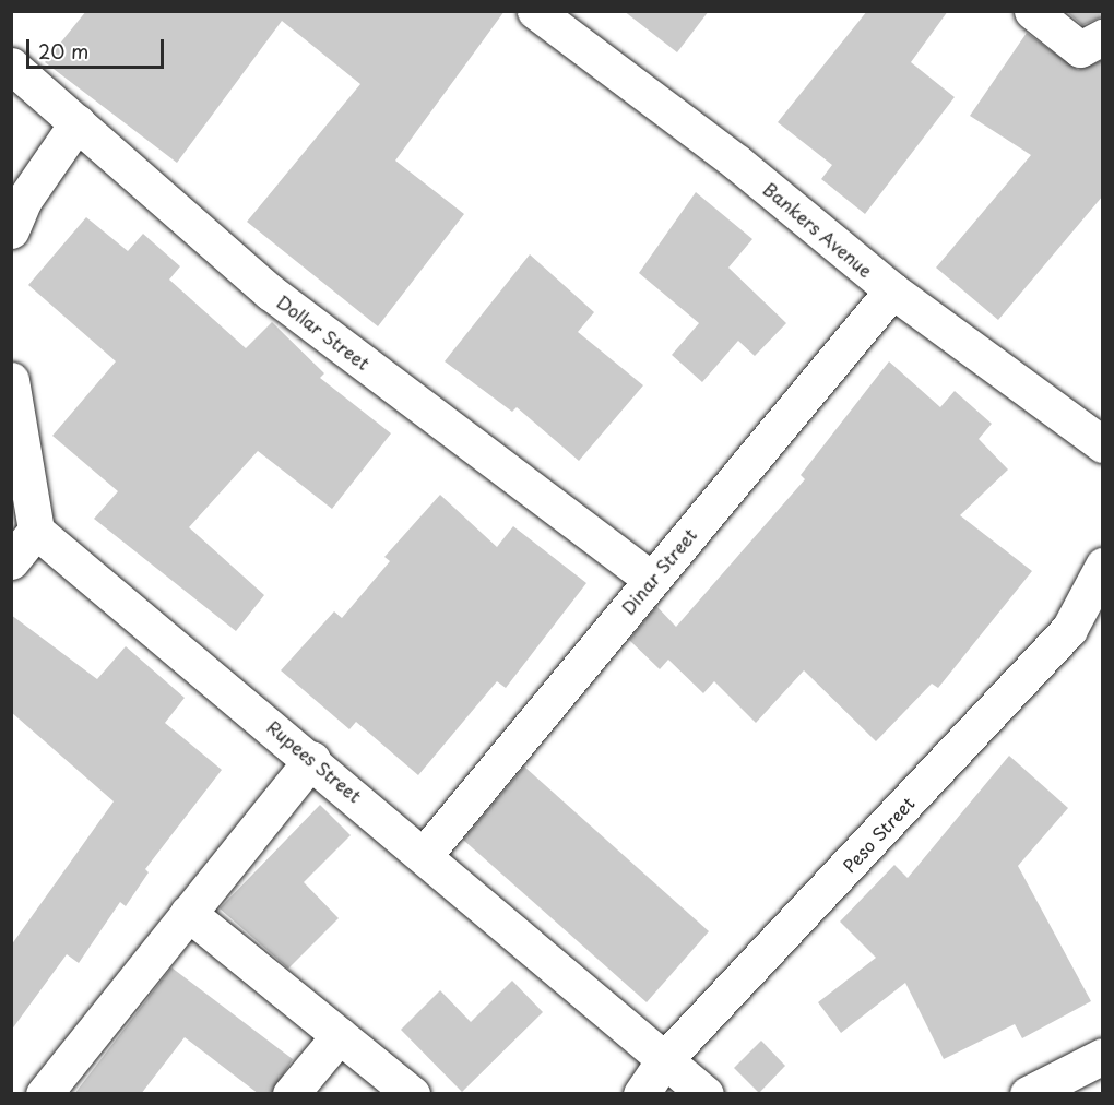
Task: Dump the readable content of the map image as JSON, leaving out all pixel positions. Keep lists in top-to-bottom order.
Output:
{
  "streets": {
    "street": [
      "Bankers Avenue",
      "Dollar Street",
      "Dinar Street",
      "Rupees Street",
      "Peso Street"
    ]
  },
  "crossings": [
    ["Bankers Avenue", "Dinar Street"],
    ["Dollar Street", "Dinar Street"],
    ["Dinar Street", "Rupees Street"],
    ["Rupees Street", "Peso Street"]
  ],
  "scale_bar": "20 m"
}
